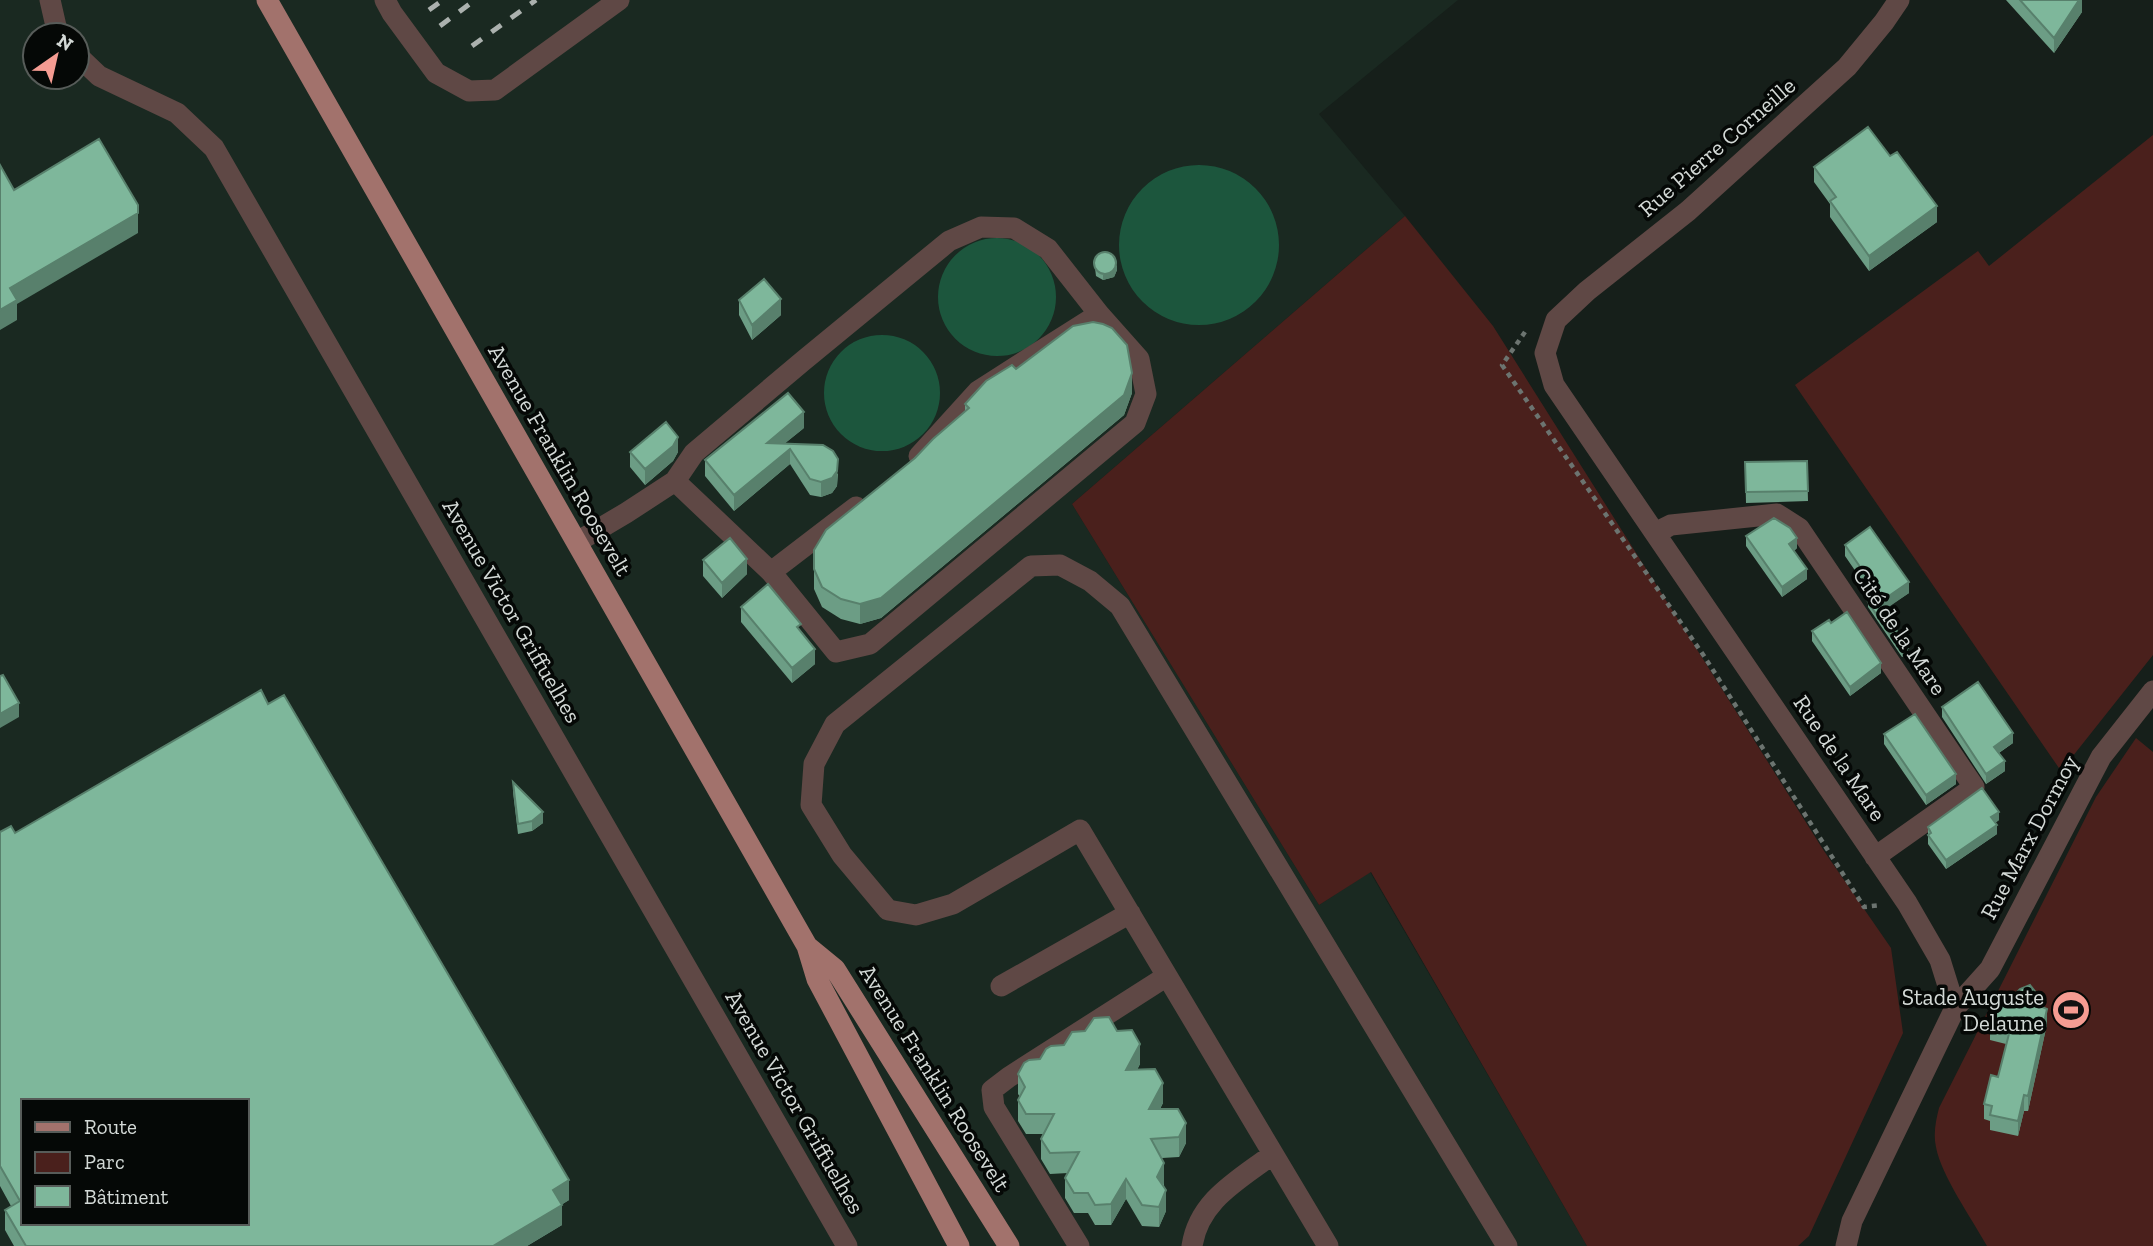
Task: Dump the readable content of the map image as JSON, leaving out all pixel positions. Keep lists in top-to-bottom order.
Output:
{
  "streets": {
    "main road": ["Avenue Franklin Roosevelt"],
    "street": [
      "Rue Pierre Corneille",
      "Avenue Victor Griffuelhes",
      "Cité de la Mare",
      "Rue de la Mare",
      "Rue Marx Dormoy"
    ]
  },
  "crossings": [
    ["Rue Pierre Corneille", "Rue de la Mare"],
    ["Cité de la Mare", "Rue de la Mare"],
    ["Rue de la Mare", "Rue Marx Dormoy"]
  ],
  "places": {
    "sports": ["Stade Auguste Delaune"]
  },
  "legend": ["Route", "Parc", "Bâtiment"],
  "north": "top right"
}
